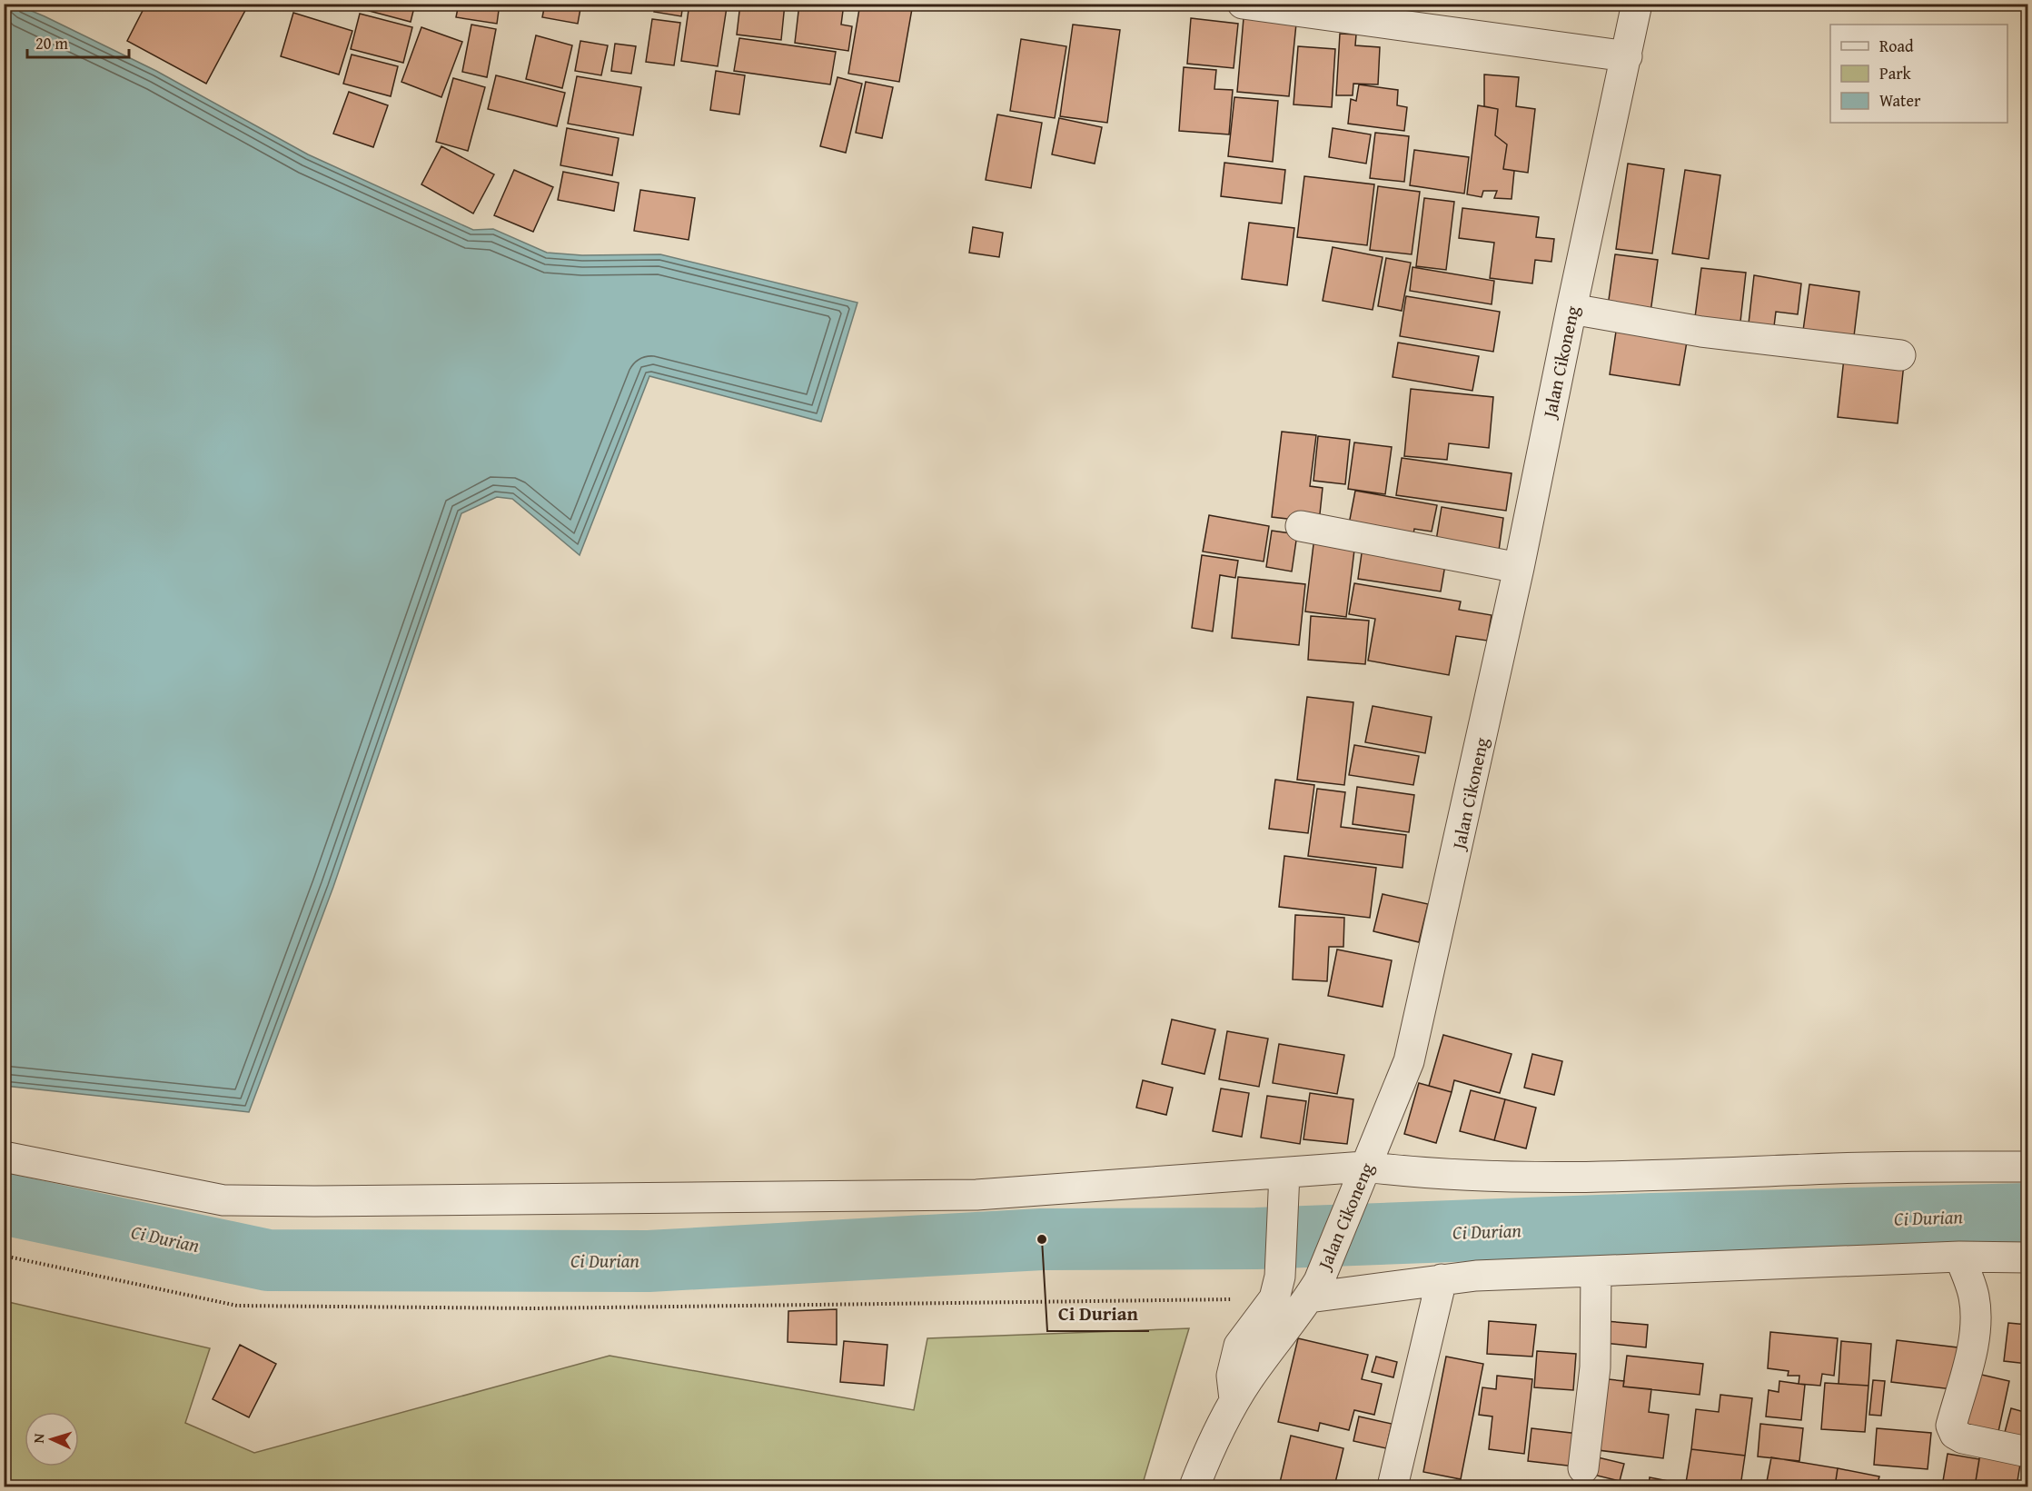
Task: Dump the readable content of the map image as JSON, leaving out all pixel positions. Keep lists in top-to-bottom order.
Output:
{
  "streets": {
    "street": ["Jalan Cikoneng"]
  },
  "water": ["Ci Durian"],
  "places": ["Ci Durian"],
  "legend": ["Road", "Park", "Water"],
  "scale_bar": "20 m",
  "north": "left"
}
